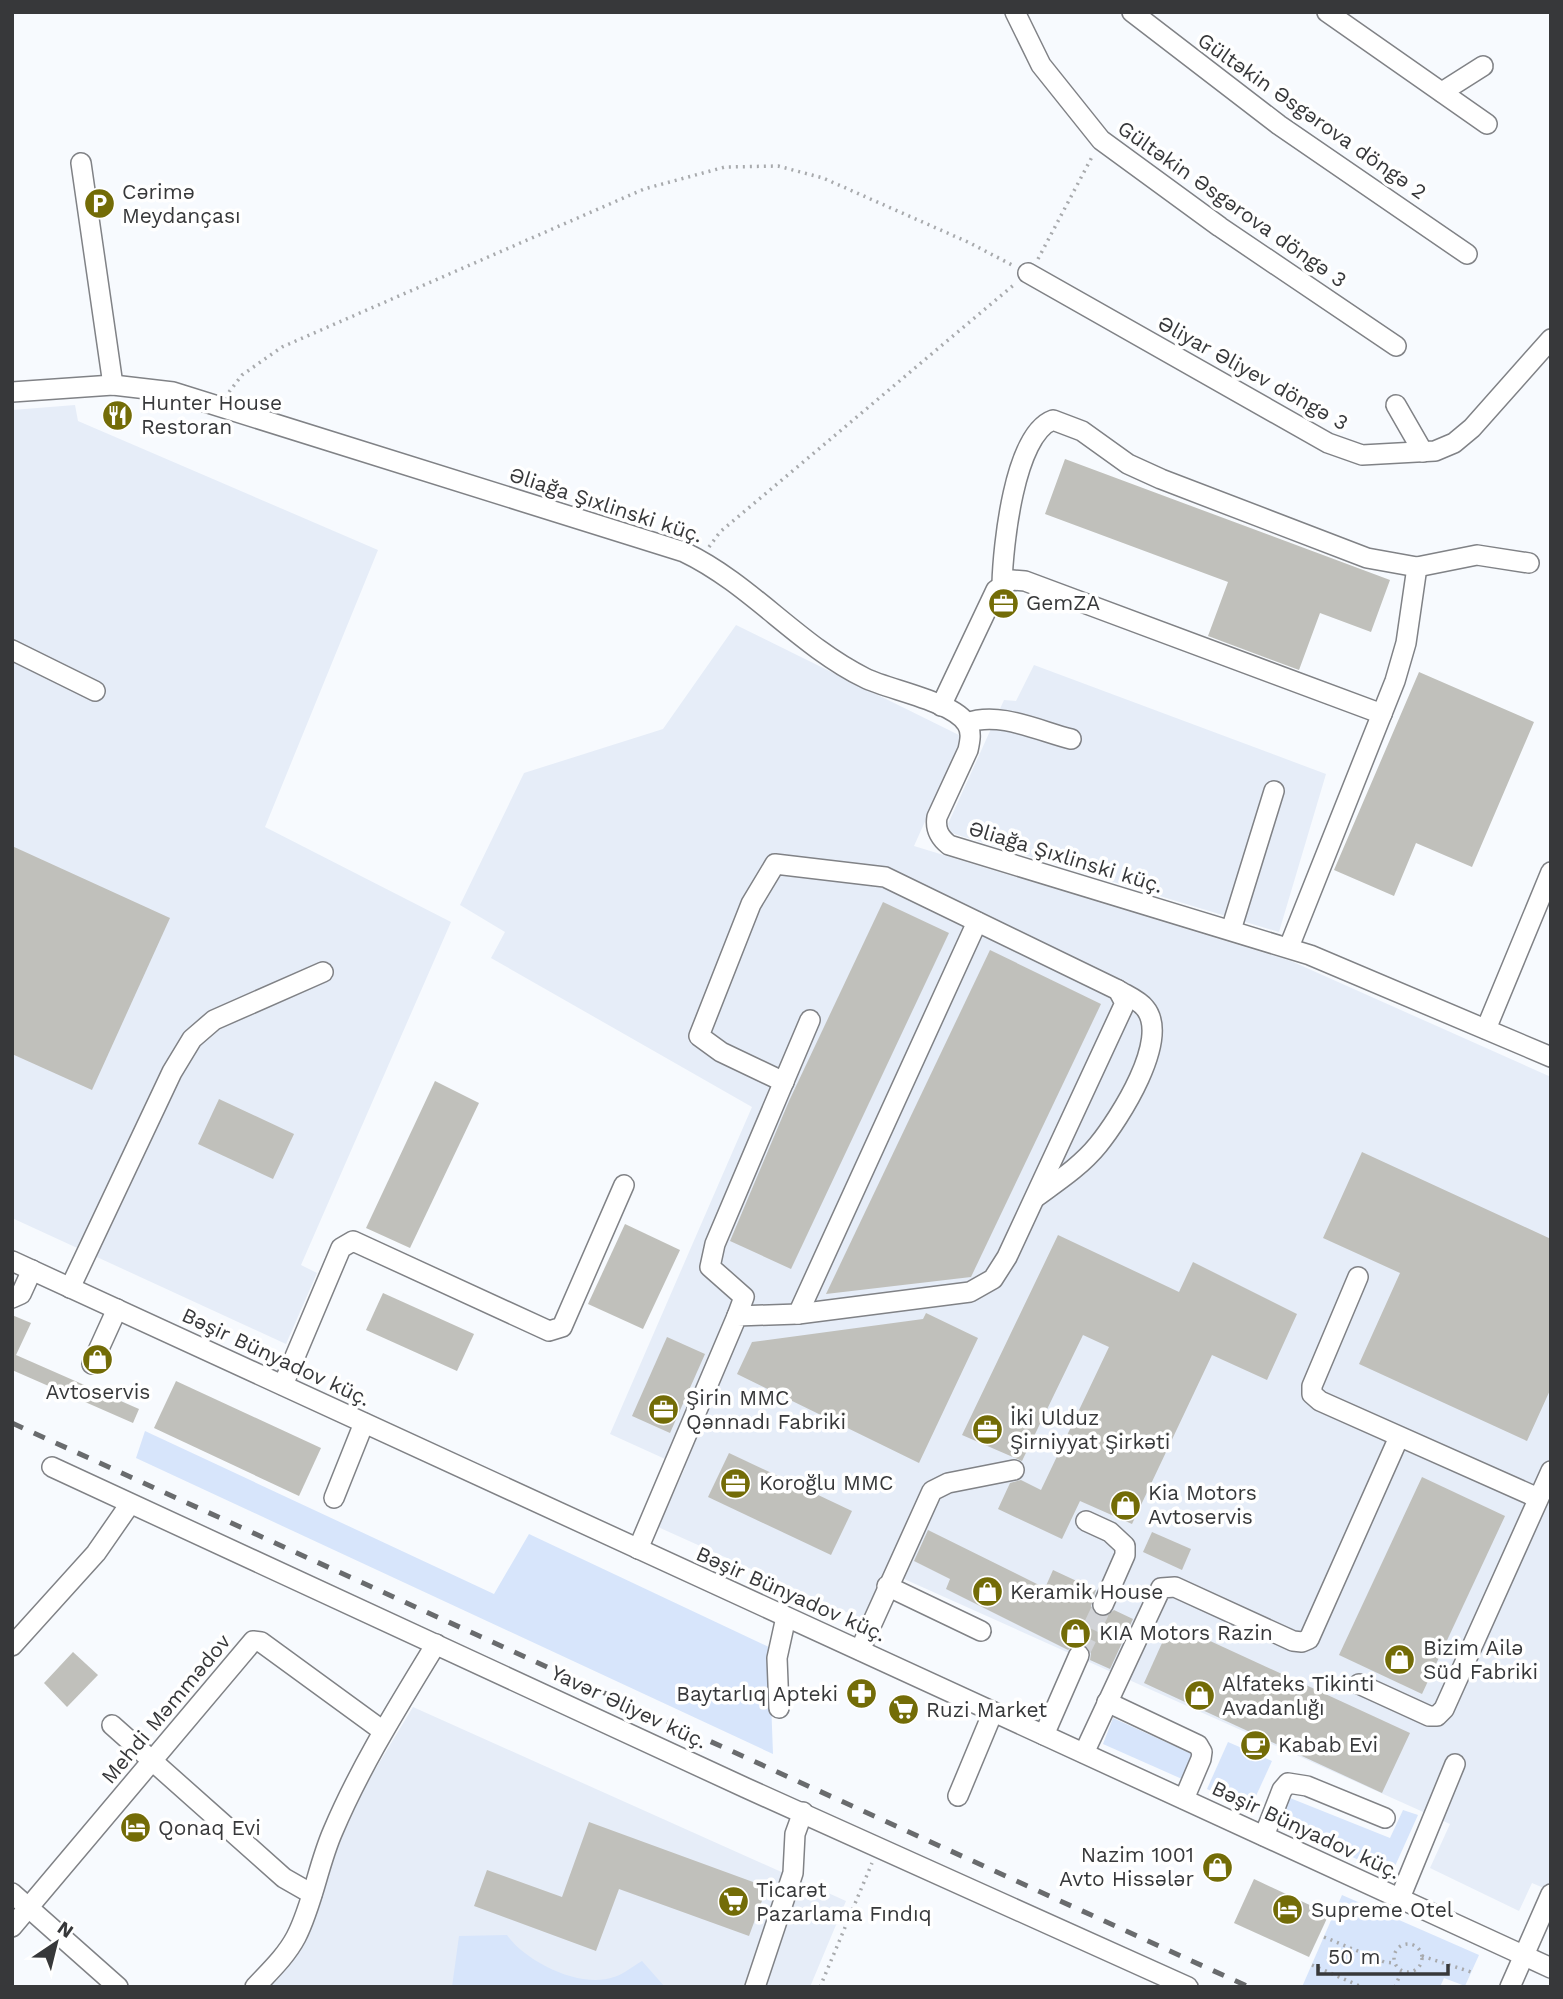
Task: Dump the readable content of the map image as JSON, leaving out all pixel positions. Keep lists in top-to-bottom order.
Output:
{
  "streets": {
    "street": [
      "Gültəkin Əsgərova döngə 2",
      "Gültəkin Əsgərova döngə 3",
      "Əliyar Əliyev döngə 3",
      "Əliağa Şıxlinski küç.",
      "Bəşir Bünyadov küç.",
      "Yavər Əliyev küç.",
      "Mehdi Məmmədov"
    ]
  },
  "places": {
    "parking": ["Cərimə Meydançası"],
    "restaurant": ["Hunter House Restoran"],
    "office": [
      "GemZA",
      "Şirin MMC Qənnadı Fabriki",
      "İki Ulduz Şirniyyat Şirkəti",
      "Koroğlu MMC"
    ],
    "shop": [
      "Avtoservis",
      "Kia Motors Avtoservis",
      "Keramik House",
      "KIA Motors Razin",
      "Bizim Ailə Süd Fabriki",
      "Alfateks Tikinti Avadanlığı",
      "Nazim 1001 Avto Hissələr"
    ],
    "pharmacy": ["Baytarlıq Apteki"],
    "supermarket": ["Ruzi Market", "Ticarət Pazarlama Fındıq"],
    "cafe": ["Kabab Evi"],
    "hotel": ["Qonaq Evi", "Supreme Otel"]
  },
  "scale_bar": "50 m",
  "north": "top right"
}
